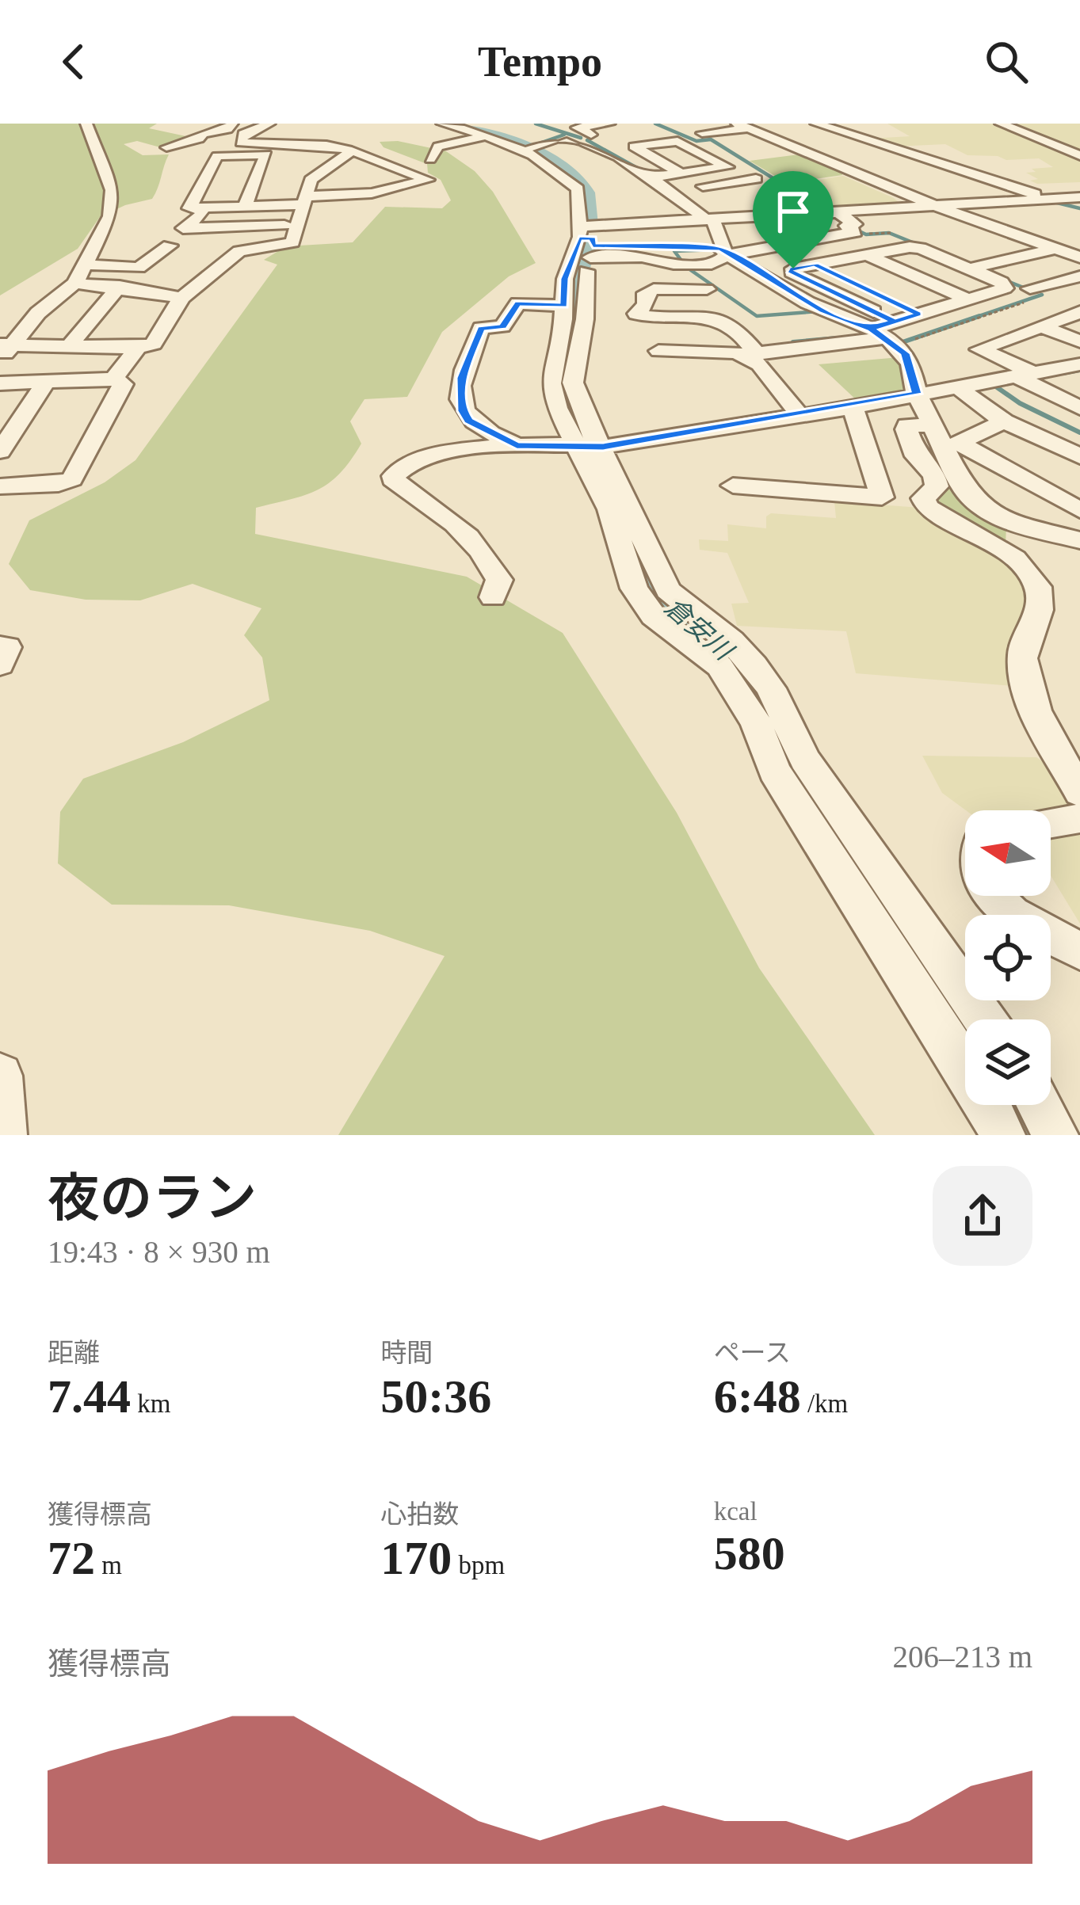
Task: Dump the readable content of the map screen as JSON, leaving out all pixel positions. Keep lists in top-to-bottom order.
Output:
{
  "water": ["倉安川"],
  "north": "left",
  "page": {
    "header": "Tempo",
    "heading": ["夜のラン", "19:43 · 8 × 930 m"],
    "stats": [
      ["距離", "7.44 km"],
      ["時間", "50:36"],
      ["ペース", "6:48 /km"],
      ["獲得標高", "72 m"],
      ["心拍数", "170 bpm"],
      ["kcal", "580"]
    ],
    "chart": ["獲得標高", "206–213 m"]
  }
}
